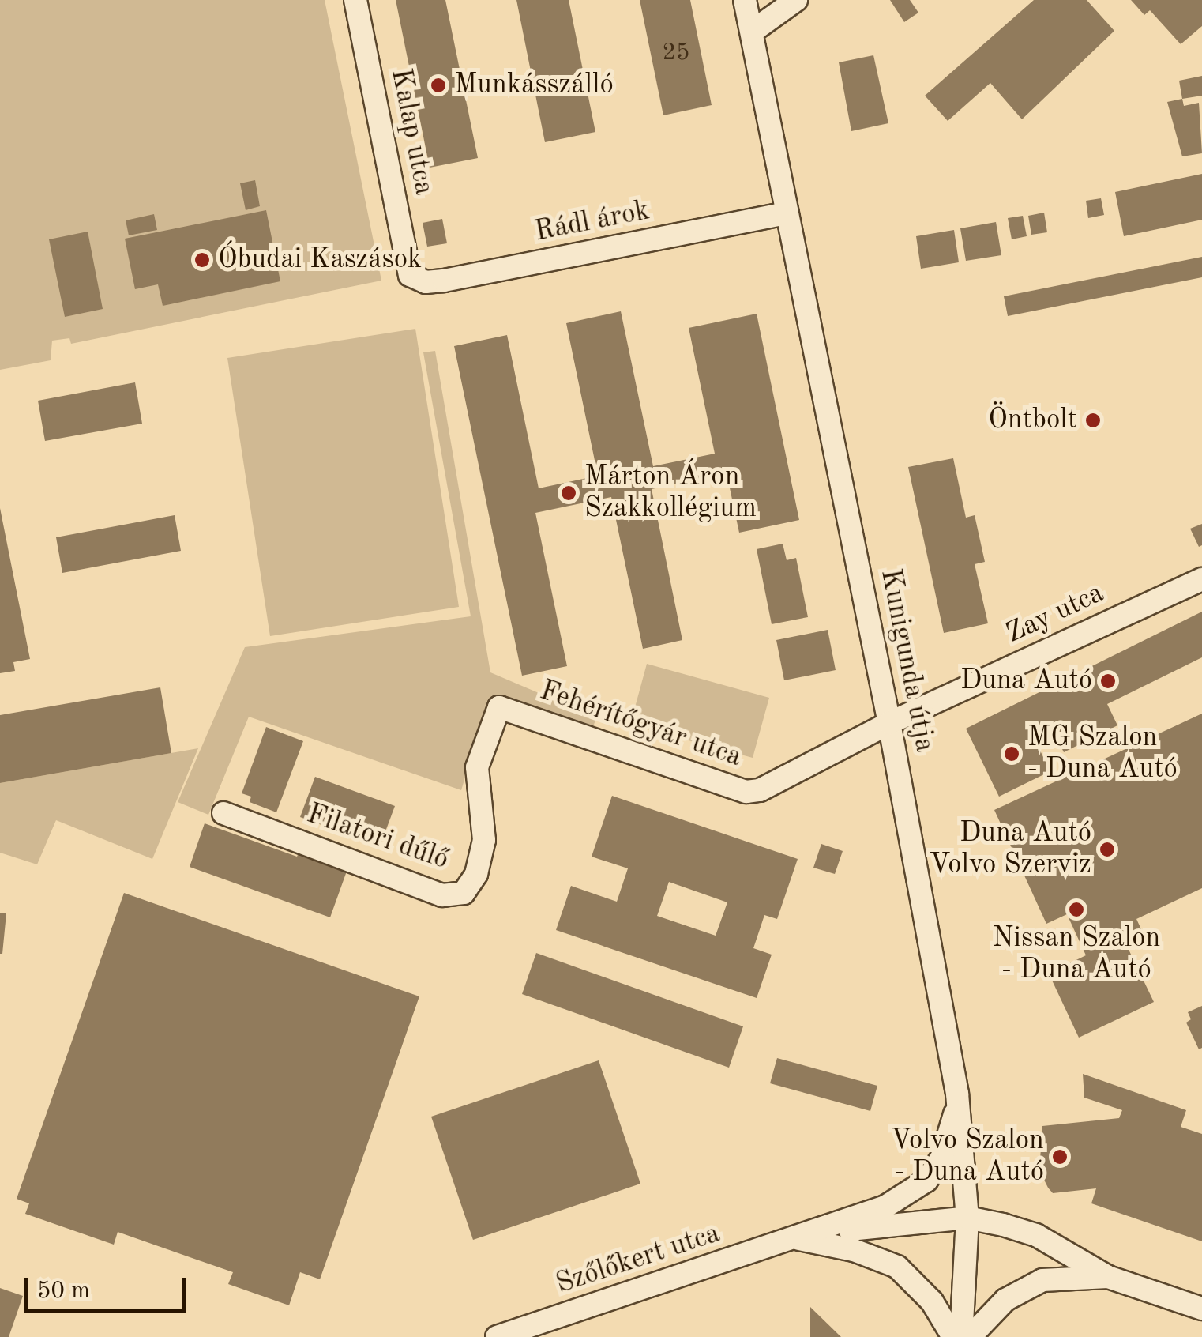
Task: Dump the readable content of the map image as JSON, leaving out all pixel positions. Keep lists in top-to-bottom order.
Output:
{
  "streets": {
    "street": [
      "Kalap utca",
      "Rádl árok",
      "Zay utca",
      "Kunigunda útja",
      "Fehérítőgyár utca",
      "Filatori dűlő",
      "Szőlőkert utca"
    ]
  },
  "crossings": [
    ["Kalap utca", "Rádl árok"],
    ["Rádl árok", "Kunigunda útja"],
    ["Zay utca", "Kunigunda útja"],
    ["Zay utca", "Fehérítőgyár utca"],
    ["Kunigunda útja", "Fehérítőgyár utca"],
    ["Kunigunda útja", "Szőlőkert utca"],
    ["Fehérítőgyár utca", "Filatori dűlő"]
  ],
  "places": [
    "Munkásszálló",
    "Óbudai Kaszások",
    "Öntbolt",
    "Márton Áron Szakkollégium",
    "Duna Autó",
    "MG Szalon - Duna Autó",
    "Duna Autó Volvo Szerviz",
    "Nissan Szalon - Duna Autó",
    "Volvo Szalon - Duna Autó"
  ],
  "house_numbers": ["25"],
  "scale_bar": "50 m"
}
